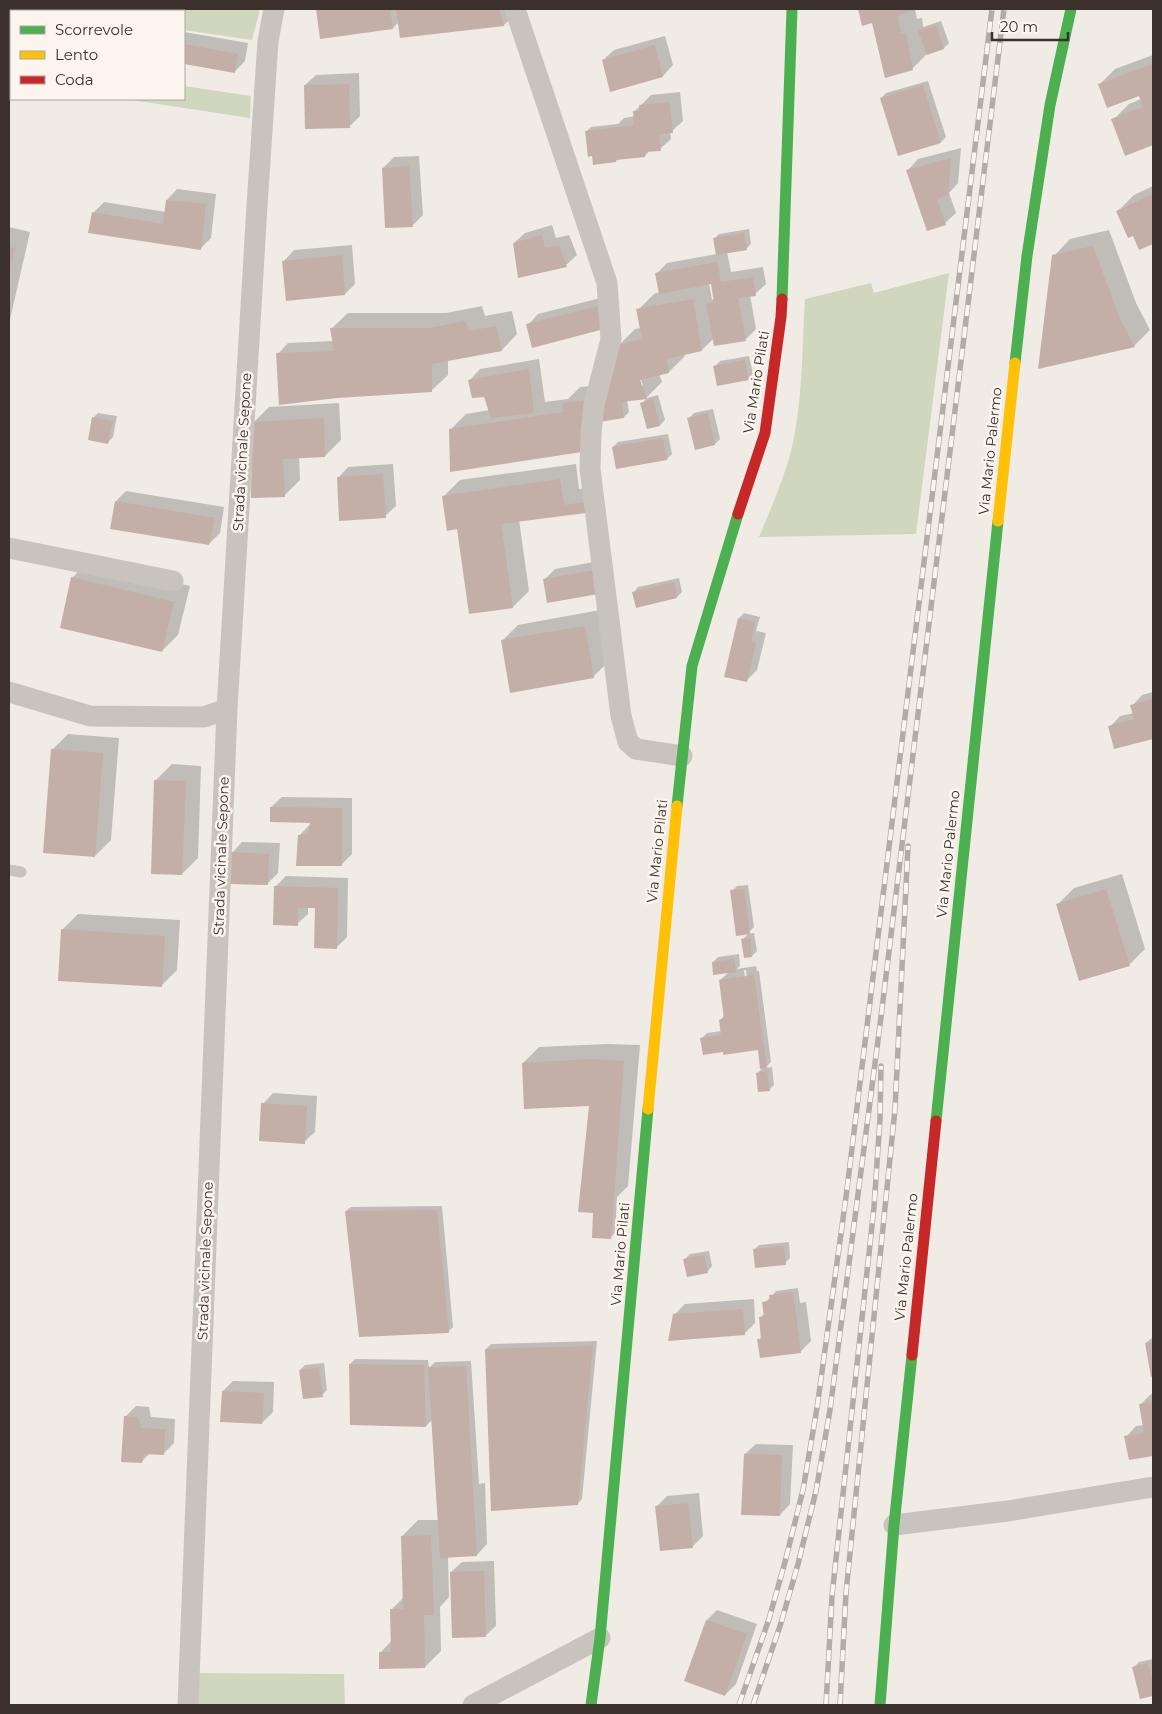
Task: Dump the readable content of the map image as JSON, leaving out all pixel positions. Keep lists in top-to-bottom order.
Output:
{
  "streets": {
    "street": ["Via Mario Pilati", "Via Mario Palermo", "Strada vicinale Sepone"]
  },
  "legend": ["Scorrevole", "Lento", "Coda"],
  "scale_bar": "20 m"
}
